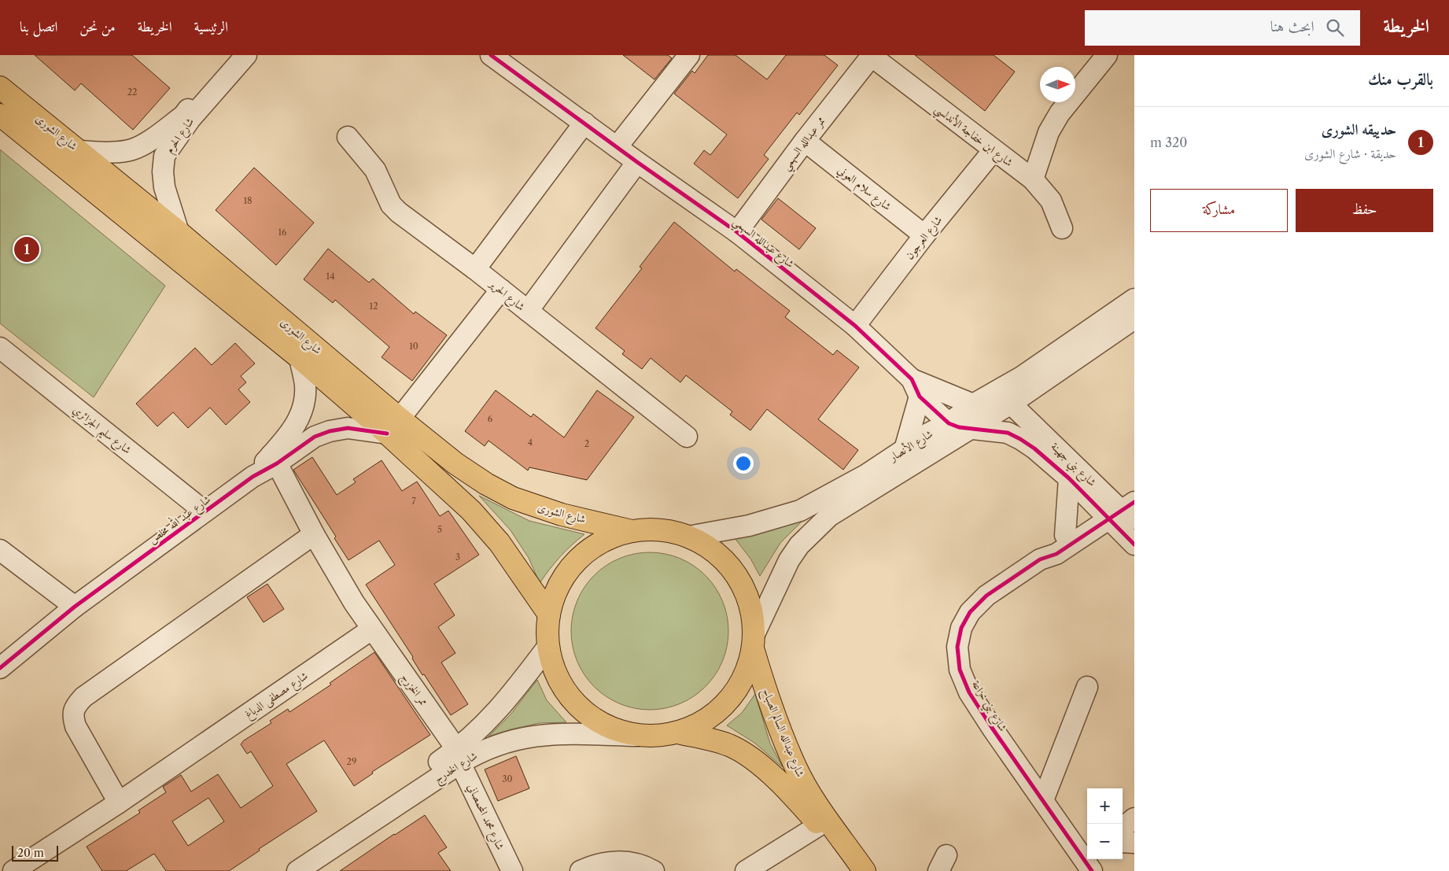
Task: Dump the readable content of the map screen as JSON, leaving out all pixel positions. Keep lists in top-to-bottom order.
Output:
{
  "streets": {
    "main road": ["شارع الشورى", "شارع عبدالله السالم الصباح"],
    "street": [
      "شارع الحرم",
      "شارع ابن خفاجة الأندلسي",
      "ممر عبدالله السهمي",
      "شارع سلام العوني",
      "شارع العرجون",
      "شارع عبدالله السهمي",
      "شارع الحرير",
      "شارع سليم الجزائري",
      "شارع الأنصار",
      "شارع بني جهينة",
      "شارع عبد الله مخلص",
      "ممر الخزرج",
      "شارع مصطفى الدباغ",
      "شارع بني خزاعة",
      "شارع الخدرج",
      "شارع محمد المحمصاني"
    ]
  },
  "crossings": [
    ["شارع الشورى", "شارع الحرم"],
    ["شارع الشورى", "شارع عبد الله مخلص"],
    ["شارع ابن خفاجة الأندلسي", "ممر عبدالله السهمي"],
    ["شارع ابن خفاجة الأندلسي", "شارع العرجون"],
    ["ممر عبدالله السهمي", "شارع سلام العوني"],
    ["ممر عبدالله السهمي", "شارع عبدالله السهمي"],
    ["شارع سلام العوني", "شارع العرجون"],
    ["شارع العرجون", "شارع عبدالله السهمي"],
    ["شارع عبدالله السهمي", "شارع الأنصار"],
    ["شارع عبدالله السهمي", "شارع بني جهينة"],
    ["شارع سليم الجزائري", "شارع عبد الله مخلص"],
    ["شارع الأنصار", "شارع بني جهينة"],
    ["شارع الأنصار", "شارع عبدالله السالم الصباح"],
    ["شارع بني جهينة", "شارع بني خزاعة"],
    ["ممر الخزرج", "شارع مصطفى الدباغ"],
    ["ممر الخزرج", "شارع الخدرج"],
    ["ممر الخزرج", "شارع محمد المحمصاني"],
    ["شارع الخدرج", "شارع محمد المحمصاني"]
  ],
  "house_numbers": [
    "22",
    "18",
    "16",
    "14",
    "12",
    "10",
    "6",
    "4",
    "2",
    "7",
    "5",
    "3",
    "29",
    "30"
  ],
  "scale_bar": "20 m",
  "north": "right",
  "page": {
    "header": "الخريطة",
    "search": "ابحث هنا",
    "nav": [
      "الرئيسية",
      "الخريطة",
      "من نحن",
      "اتصل بنا"
    ],
    "heading": "بالقرب منك",
    "list": [
      {
        "mark": "1",
        "name": "حدييقه الشورى",
        "note": "حديقة · شارع الشورى",
        "value": "320 m"
      }
    ],
    "buttons": ["حفظ", "مشاركة"],
    "pins": "1",
    "map_buttons": ["+", "−"],
    "scale": "20 m"
  }
}
